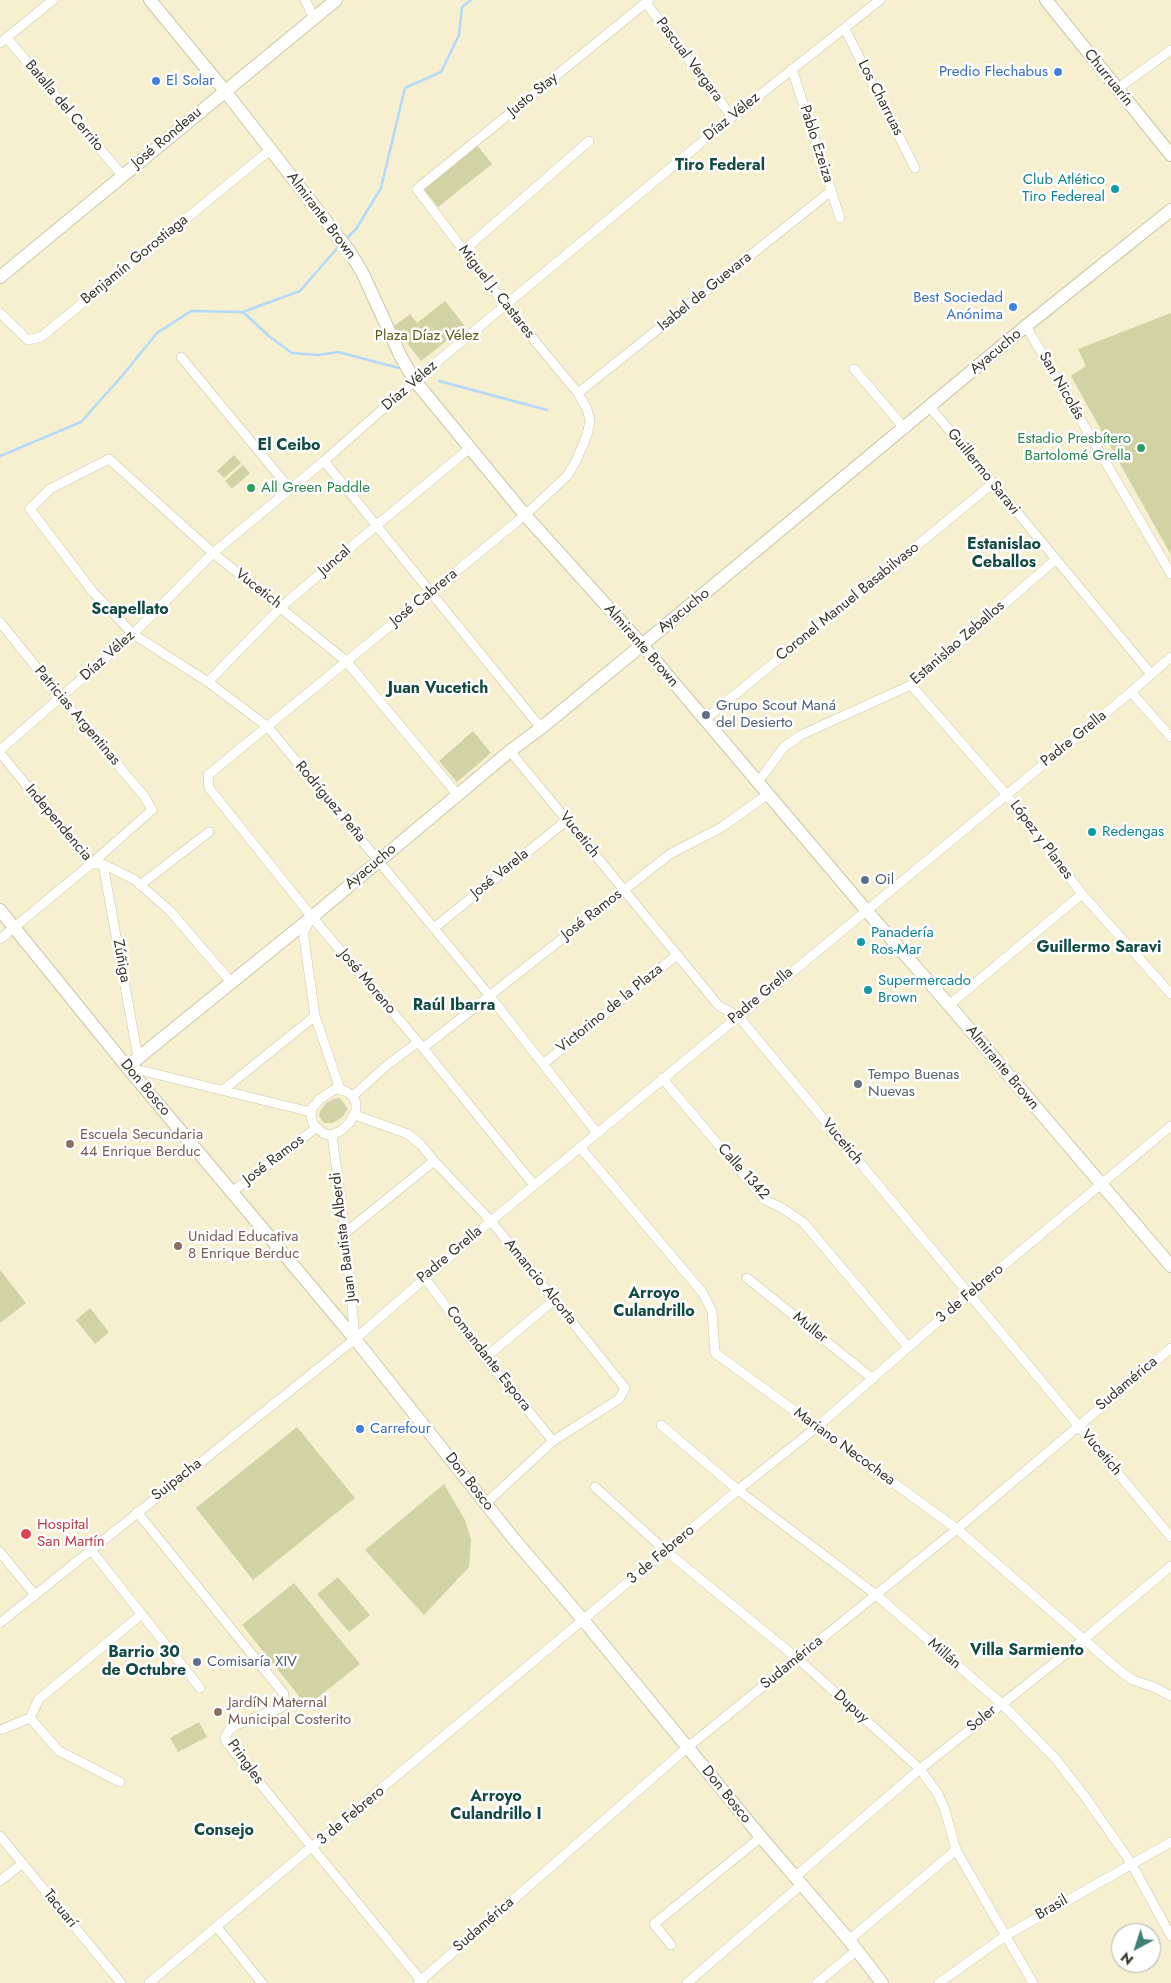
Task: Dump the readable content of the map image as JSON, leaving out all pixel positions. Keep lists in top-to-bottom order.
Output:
{
  "streets": {
    "main road": [
      "Churruarín",
      "José Rondeau",
      "Almirante Brown",
      "Ayacucho",
      "Don Bosco"
    ],
    "street": [
      "Pascual Vergara",
      "Justo Stay",
      "Los Charruas",
      "Batalla del Cerrito",
      "Díaz Vélez",
      "Pablo Ezeiza",
      "Benjamín Gorostiaga",
      "Miguel J. Castares",
      "Isabel de Guevara",
      "San Nicolás",
      "Guillermo Saravi",
      "Juncal",
      "Vucetich",
      "José Cabrera",
      "Coronel Manuel Basabilvaso",
      "Estanislao Zeballos",
      "Patricias Argentinas",
      "Padre Grella",
      "Rodríguez Peña",
      "Independencia",
      "López y Planes",
      "José Varela",
      "José Ramos",
      "Zúñiga",
      "José Moreno",
      "Victorino de la Plaza",
      "Calle 1342",
      "Juan Bautista Alberdi",
      "Amancio Alcorta",
      "3 de Febrero",
      "Muller",
      "Comandante Espora",
      "Sudamérica",
      "Mariano Necochea",
      "Suipacha",
      "Millán",
      "Dupuy",
      "Soler",
      "Pringles",
      "Brasil",
      "Tacuarí"
    ]
  },
  "crossings": [
    ["Pascual Vergara", "Justo Stay"],
    ["Pascual Vergara", "Díaz Vélez"],
    ["Justo Stay", "Miguel J. Castares"],
    ["Los Charruas", "Díaz Vélez"],
    ["Batalla del Cerrito", "José Rondeau"],
    ["Díaz Vélez", "Pablo Ezeiza"],
    ["Díaz Vélez", "Almirante Brown"],
    ["Díaz Vélez", "Miguel J. Castares"],
    ["Díaz Vélez", "Vucetich"],
    ["Díaz Vélez", "Patricias Argentinas"],
    ["Díaz Vélez", "Rodríguez Peña"],
    ["Díaz Vélez", "Independencia"],
    ["José Rondeau", "Almirante Brown"],
    ["Pablo Ezeiza", "Isabel de Guevara"],
    ["Almirante Brown", "Benjamín Gorostiaga"],
    ["Almirante Brown", "Ayacucho"],
    ["Almirante Brown", "Juncal"],
    ["Almirante Brown", "José Cabrera"],
    ["Almirante Brown", "Coronel Manuel Basabilvaso"],
    ["Almirante Brown", "Estanislao Zeballos"],
    ["Almirante Brown", "Padre Grella"],
    ["Almirante Brown", "José Ramos"],
    ["Almirante Brown", "3 de Febrero"],
    ["Miguel J. Castares", "Isabel de Guevara"],
    ["Miguel J. Castares", "José Cabrera"],
    ["Isabel de Guevara", "José Cabrera"],
    ["Ayacucho", "San Nicolás"],
    ["Ayacucho", "Guillermo Saravi"],
    ["Ayacucho", "Vucetich"],
    ["Ayacucho", "Rodríguez Peña"],
    ["Ayacucho", "Independencia"],
    ["Ayacucho", "Zúñiga"],
    ["Ayacucho", "José Moreno"],
    ["Ayacucho", "Don Bosco"],
    ["Guillermo Saravi", "Coronel Manuel Basabilvaso"],
    ["Guillermo Saravi", "Estanislao Zeballos"],
    ["Guillermo Saravi", "Padre Grella"],
    ["Juncal", "Vucetich"],
    ["Juncal", "Rodríguez Peña"],
    ["Vucetich", "José Cabrera"],
    ["Vucetich", "Padre Grella"],
    ["Vucetich", "Rodríguez Peña"],
    ["Vucetich", "José Varela"],
    ["Vucetich", "José Ramos"],
    ["Vucetich", "Victorino de la Plaza"],
    ["Vucetich", "3 de Febrero"],
    ["Vucetich", "Sudamérica"],
    ["José Cabrera", "Rodríguez Peña"],
    ["José Cabrera", "José Moreno"],
    ["Estanislao Zeballos", "López y Planes"],
    ["Patricias Argentinas", "Independencia"],
    ["Padre Grella", "Rodríguez Peña"],
    ["Padre Grella", "López y Planes"],
    ["Padre Grella", "José Moreno"],
    ["Padre Grella", "Don Bosco"],
    ["Padre Grella", "Calle 1342"],
    ["Padre Grella", "Juan Bautista Alberdi"],
    ["Padre Grella", "Amancio Alcorta"],
    ["Padre Grella", "Comandante Espora"],
    ["Padre Grella", "Mariano Necochea"],
    ["Padre Grella", "Suipacha"],
    ["Rodríguez Peña", "José Varela"],
    ["Rodríguez Peña", "José Ramos"],
    ["Rodríguez Peña", "Victorino de la Plaza"],
    ["Independencia", "Zúñiga"],
    ["José Ramos", "José Moreno"],
    ["José Ramos", "Don Bosco"],
    ["José Ramos", "Juan Bautista Alberdi"],
    ["José Ramos", "Amancio Alcorta"],
    ["Don Bosco", "Juan Bautista Alberdi"],
    ["Don Bosco", "3 de Febrero"],
    ["Don Bosco", "Sudamérica"],
    ["Don Bosco", "Suipacha"],
    ["Don Bosco", "Soler"],
    ["Calle 1342", "3 de Febrero"],
    ["Juan Bautista Alberdi", "Amancio Alcorta"],
    ["Juan Bautista Alberdi", "Suipacha"],
    ["Amancio Alcorta", "Comandante Espora"],
    ["3 de Febrero", "Muller"],
    ["3 de Febrero", "Mariano Necochea"],
    ["3 de Febrero", "Millán"],
    ["3 de Febrero", "Dupuy"],
    ["3 de Febrero", "Pringles"],
    ["Sudamérica", "Mariano Necochea"],
    ["Sudamérica", "Millán"],
    ["Sudamérica", "Dupuy"],
    ["Sudamérica", "Pringles"],
    ["Mariano Necochea", "Soler"],
    ["Suipacha", "Pringles"],
    ["Millán", "Soler"],
    ["Millán", "Brasil"],
    ["Dupuy", "Soler"],
    ["Dupuy", "Brasil"]
  ],
  "districts": [
    "Tiro Federal",
    "El Ceibo",
    "Estanislao Ceballos",
    "Scapellato",
    "Juan Vucetich",
    "Guillermo Saravi",
    "Raúl Ibarra",
    "Arroyo Culandrillo",
    "Villa Sarmiento",
    "Barrio 30 de Octubre",
    "Arroyo Culandrillo I",
    "Consejo"
  ],
  "parks": ["Plaza Díaz Vélez"],
  "places": [
    "Predio Flechabus",
    "El Solar",
    "Club Atlético Tiro Federeal",
    "Best Sociedad Anónima",
    "Estadio Presbítero Bartolomé Grella",
    "All Green Paddle",
    "Grupo Scout Maná del Desierto",
    "Redengas",
    "Oil",
    "Panadería Ros-Mar",
    "Supermercado Brown",
    "Tempo Buenas Nuevas",
    "Escuela Secundaria 44 Enrique Berduc",
    "Unidad Educativa 8 Enrique Berduc",
    "Carrefour",
    "Hospital San Martín",
    "Comisaría XIV",
    "JardíN Maternal Municipal Costerito"
  ],
  "north": "bottom left"
}
